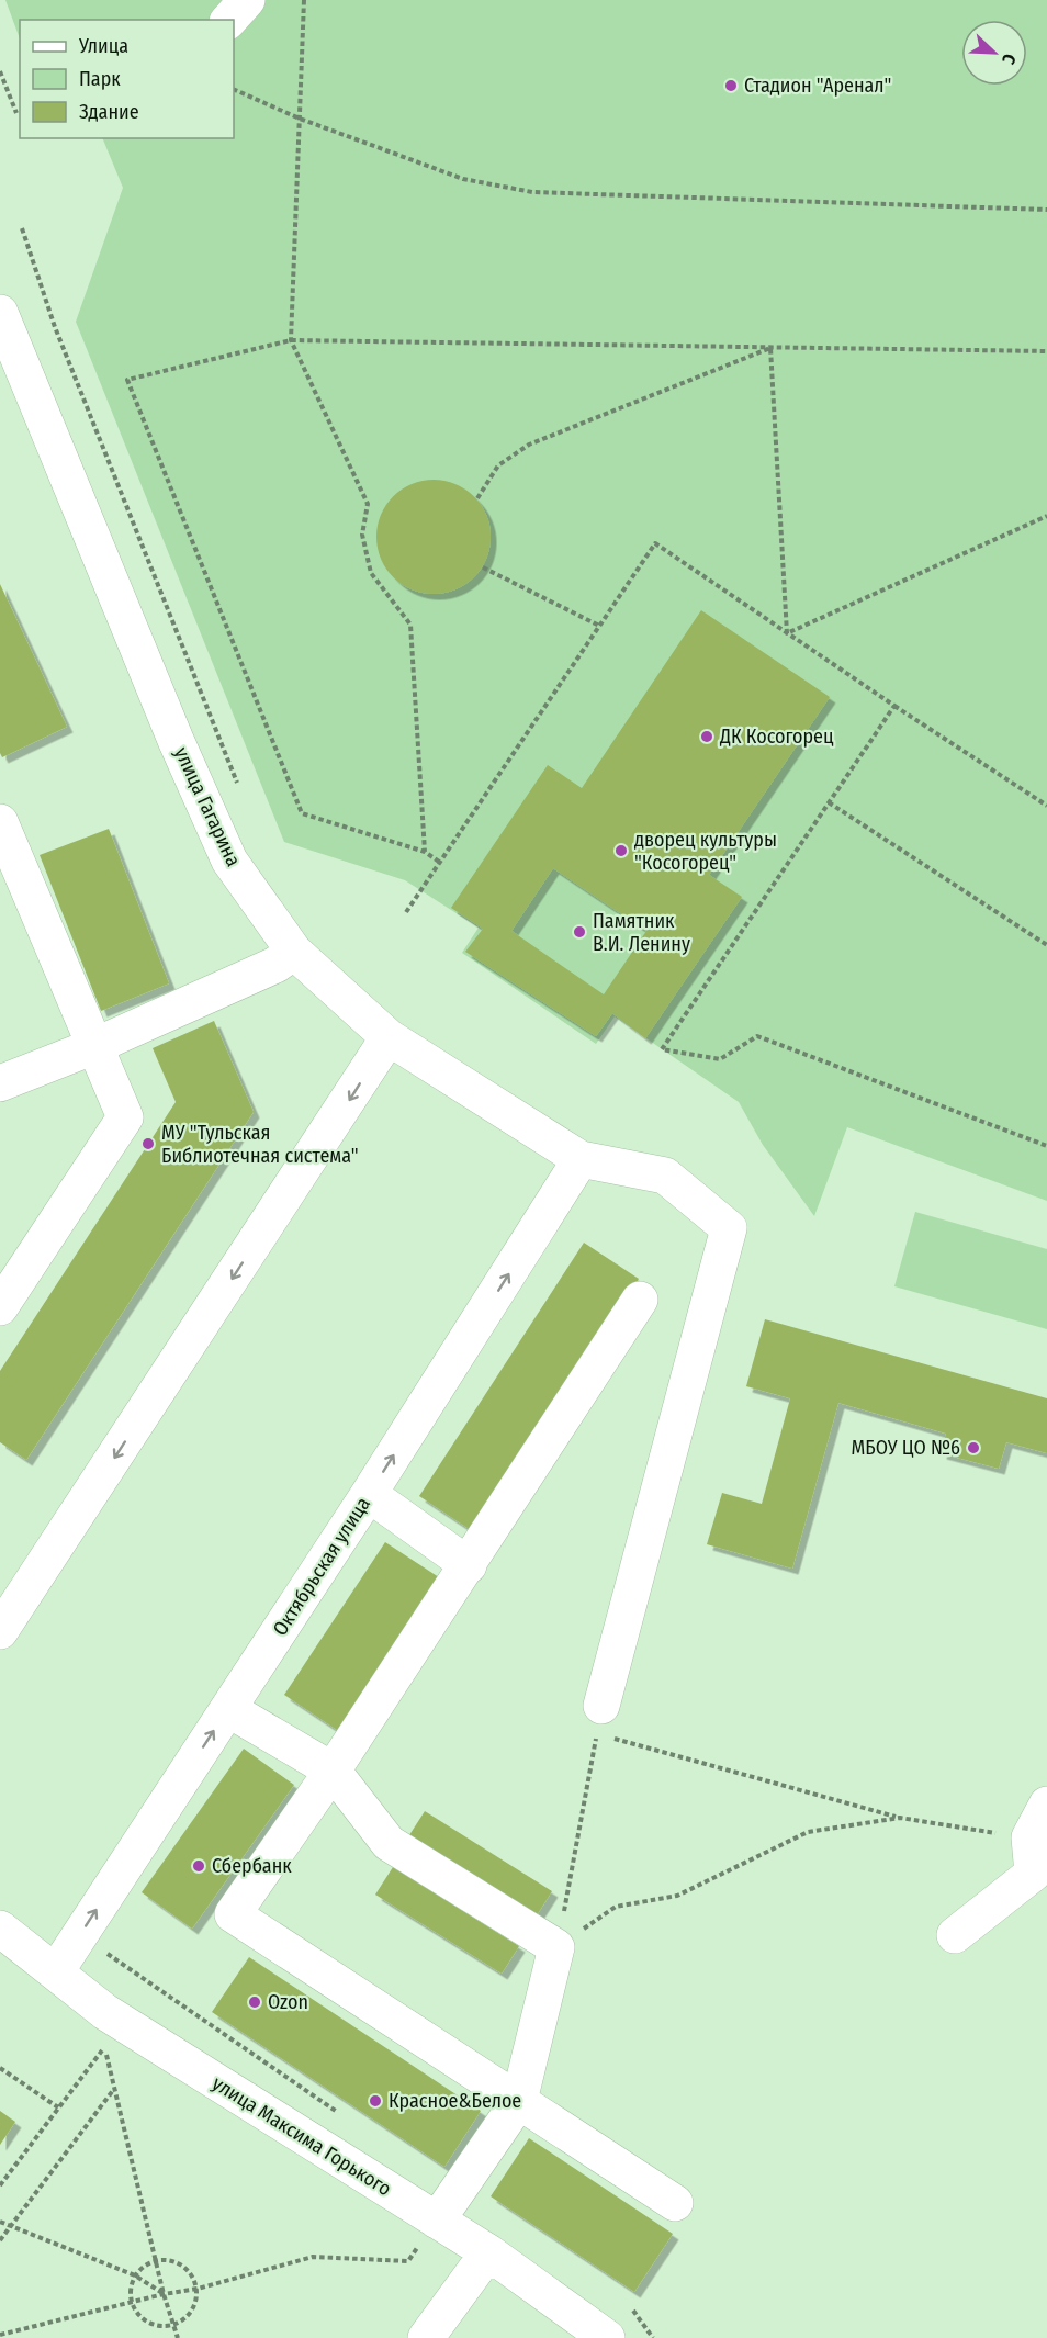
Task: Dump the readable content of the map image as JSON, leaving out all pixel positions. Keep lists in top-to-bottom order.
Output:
{
  "streets": {
    "street": ["улица Гагарина", "Октябрьская улица", "улица Максима Горького"]
  },
  "crossings": [
    ["улица Гагарина", "Октябрьская улица"],
    ["Октябрьская улица", "улица Максима Горького"]
  ],
  "places": [
    "Стадион \"Аренал\"",
    "ДК Косогорец",
    "дворец культуры \"Косогорец\"",
    "Памятник В.И. Ленину",
    "МУ \"Тульская Библиотечная система\"",
    "МБОУ ЦО №6",
    "Сбербанк",
    "Ozon",
    "Красное&Белое"
  ],
  "legend": ["Улица", "Парк", "Здание"],
  "north": "bottom right"
}
